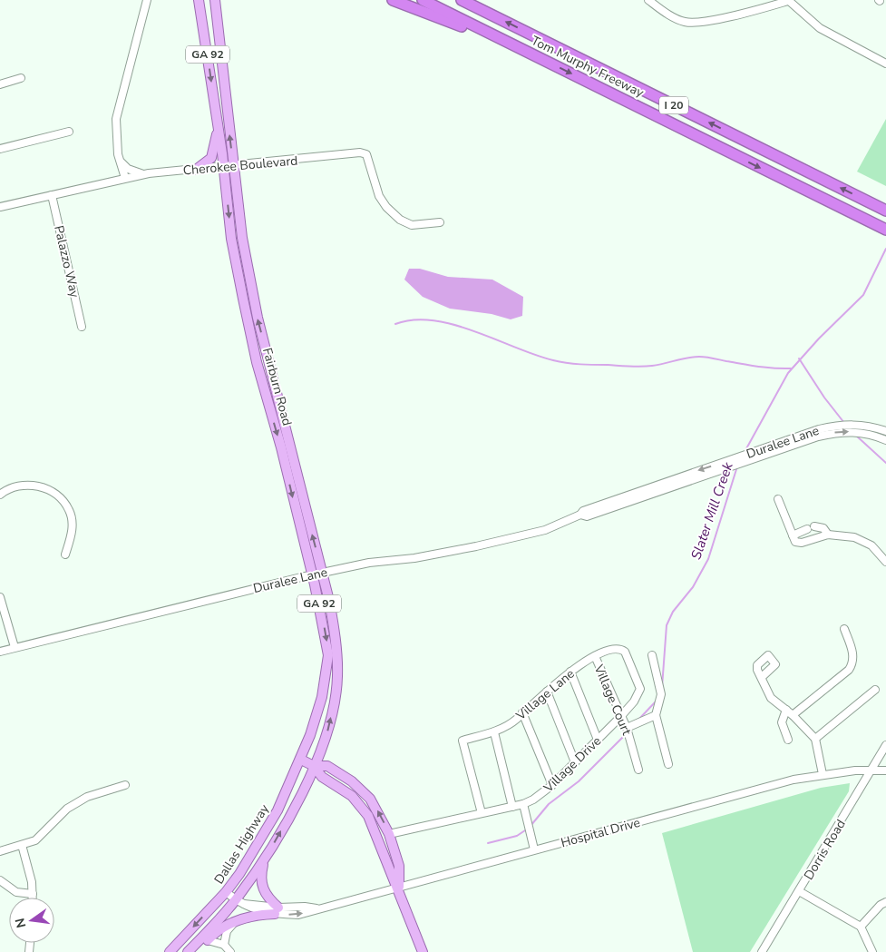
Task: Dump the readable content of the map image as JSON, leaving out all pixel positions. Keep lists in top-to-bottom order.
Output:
{
  "streets": {
    "highway": ["Tom Murphy Freeway", "I 20"],
    "main road": ["GA 92", "Fairburn Road", "Dallas Highway"],
    "street": [
      "Cherokee Boulevard",
      "Palazzo Way",
      "Duralee Lane",
      "Village Lane",
      "Village Court",
      "Village Drive",
      "Hospital Drive",
      "Dorris Road"
    ]
  },
  "crossings": [
    ["Cherokee Boulevard", "Palazzo Way"],
    ["Cherokee Boulevard", "Fairburn Road"],
    ["Fairburn Road", "Duralee Lane"],
    ["Fairburn Road", "Dallas Highway"],
    ["Village Lane", "Village Court"],
    ["Village Lane", "Village Drive"],
    ["Village Court", "Village Drive"],
    ["Hospital Drive", "Dallas Highway"],
    ["Hospital Drive", "Dorris Road"]
  ],
  "water": ["Slater Mill Creek"],
  "north": "left"
}
